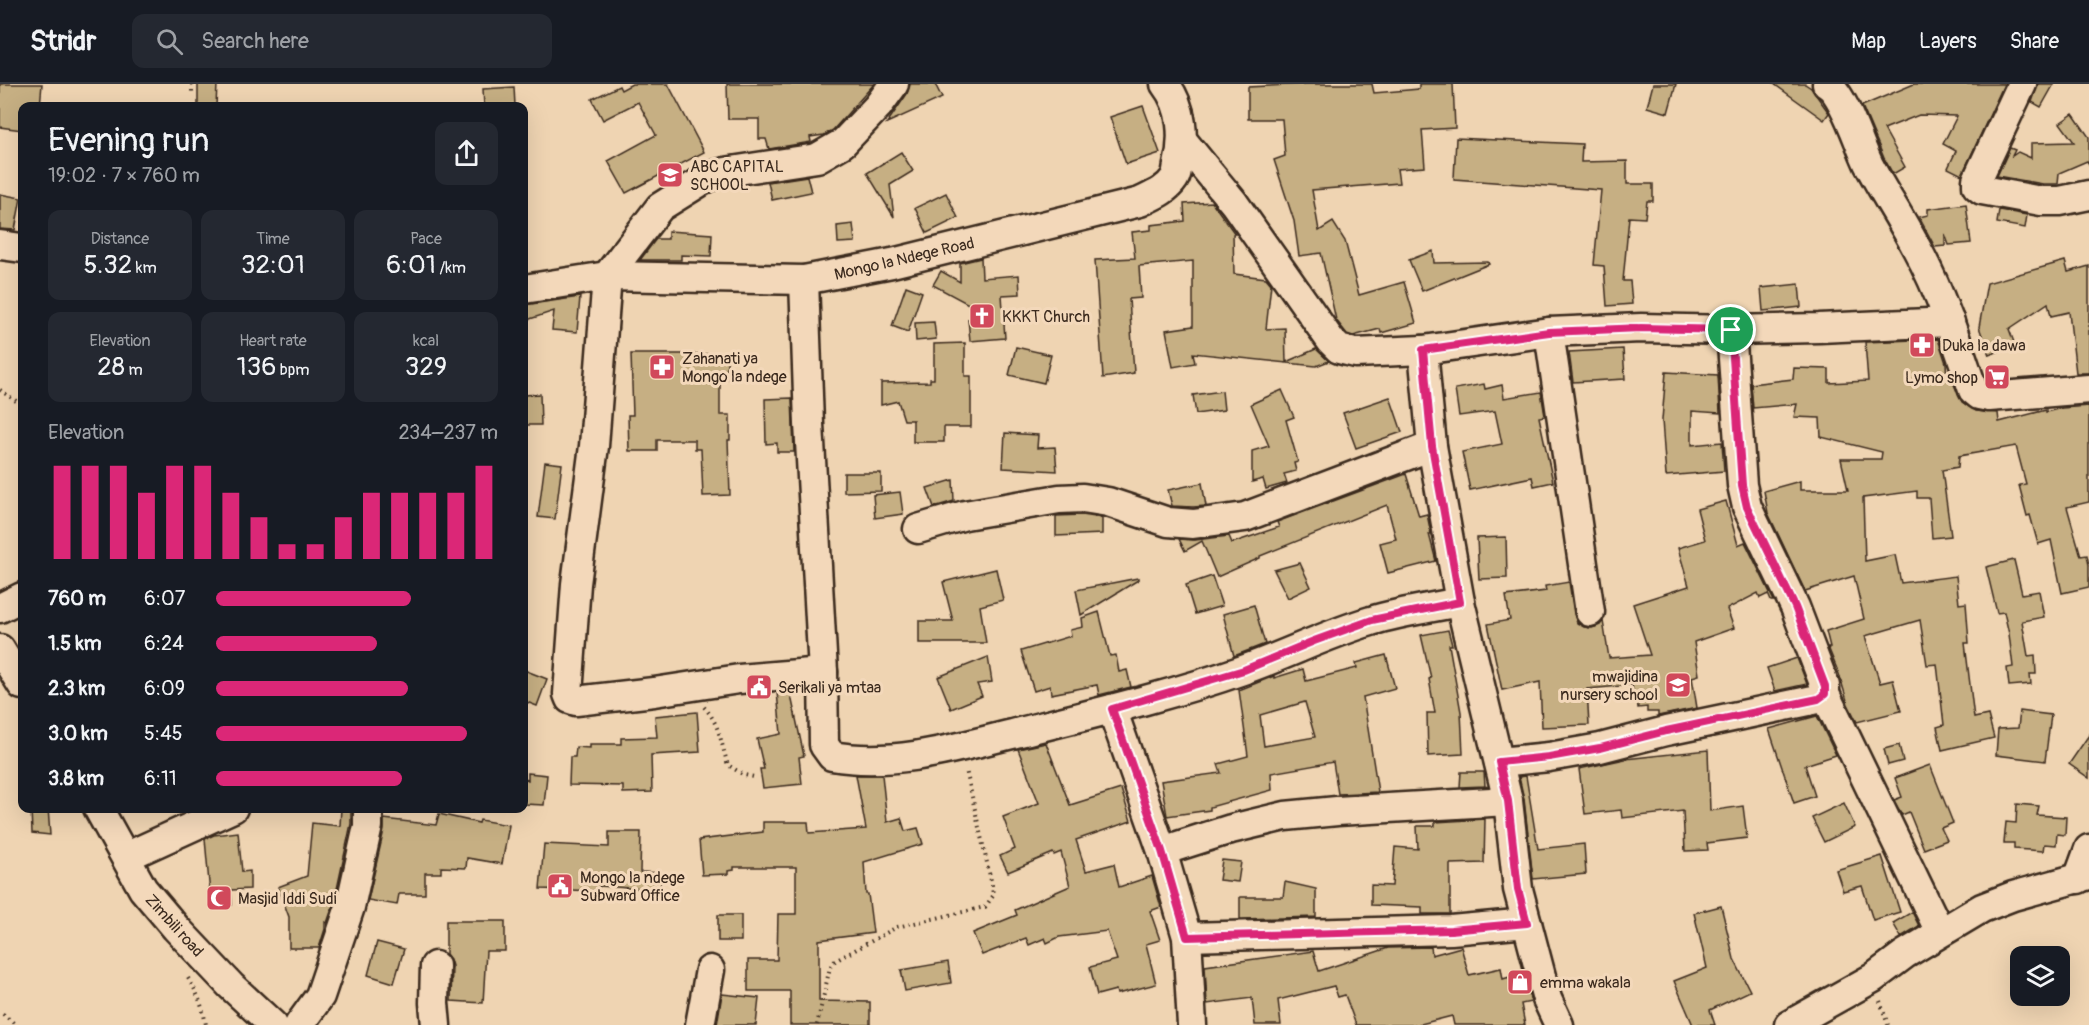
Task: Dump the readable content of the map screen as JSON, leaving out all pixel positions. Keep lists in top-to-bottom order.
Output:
{
  "streets": {
    "street": ["Mongo la Ndege Road", "Zimbili road"]
  },
  "places": {
    "school or university": ["ABC CAPITAL SCHOOL", "mwajidina nursery school"],
    "church": ["KKKT Church"],
    "pharmacy": ["Duka la dawa", "Zahanati ya Mongo la ndege"],
    "supermarket": ["Lymo shop"],
    "public building": ["Serikali ya mtaa", "Mongo la ndege Subward Office"],
    "mosque": ["Masjid Iddi Sudi"],
    "shop": ["emma wakala"]
  },
  "page": {
    "header": "Stridr",
    "search": "Search here",
    "nav": ["Map", "Layers", "Share"],
    "heading": ["Evening run", "19:02 · 7 × 760 m"],
    "stats": [
      ["Distance", "5.32 km"],
      ["Time", "32:01"],
      ["Pace", "6:01 /km"],
      ["Elevation", "28 m"],
      ["Heart rate", "136 bpm"],
      ["kcal", "329"]
    ],
    "chart": ["Elevation", "234–237 m"],
    "list": [
      {
        "name": "760 m",
        "note": "6:07"
      },
      {
        "name": "1.5 km",
        "note": "6:24"
      },
      {
        "name": "2.3 km",
        "note": "6:09"
      },
      {
        "name": "3.0 km",
        "note": "5:45"
      },
      {
        "name": "3.8 km",
        "note": "6:11"
      }
    ]
  }
}
